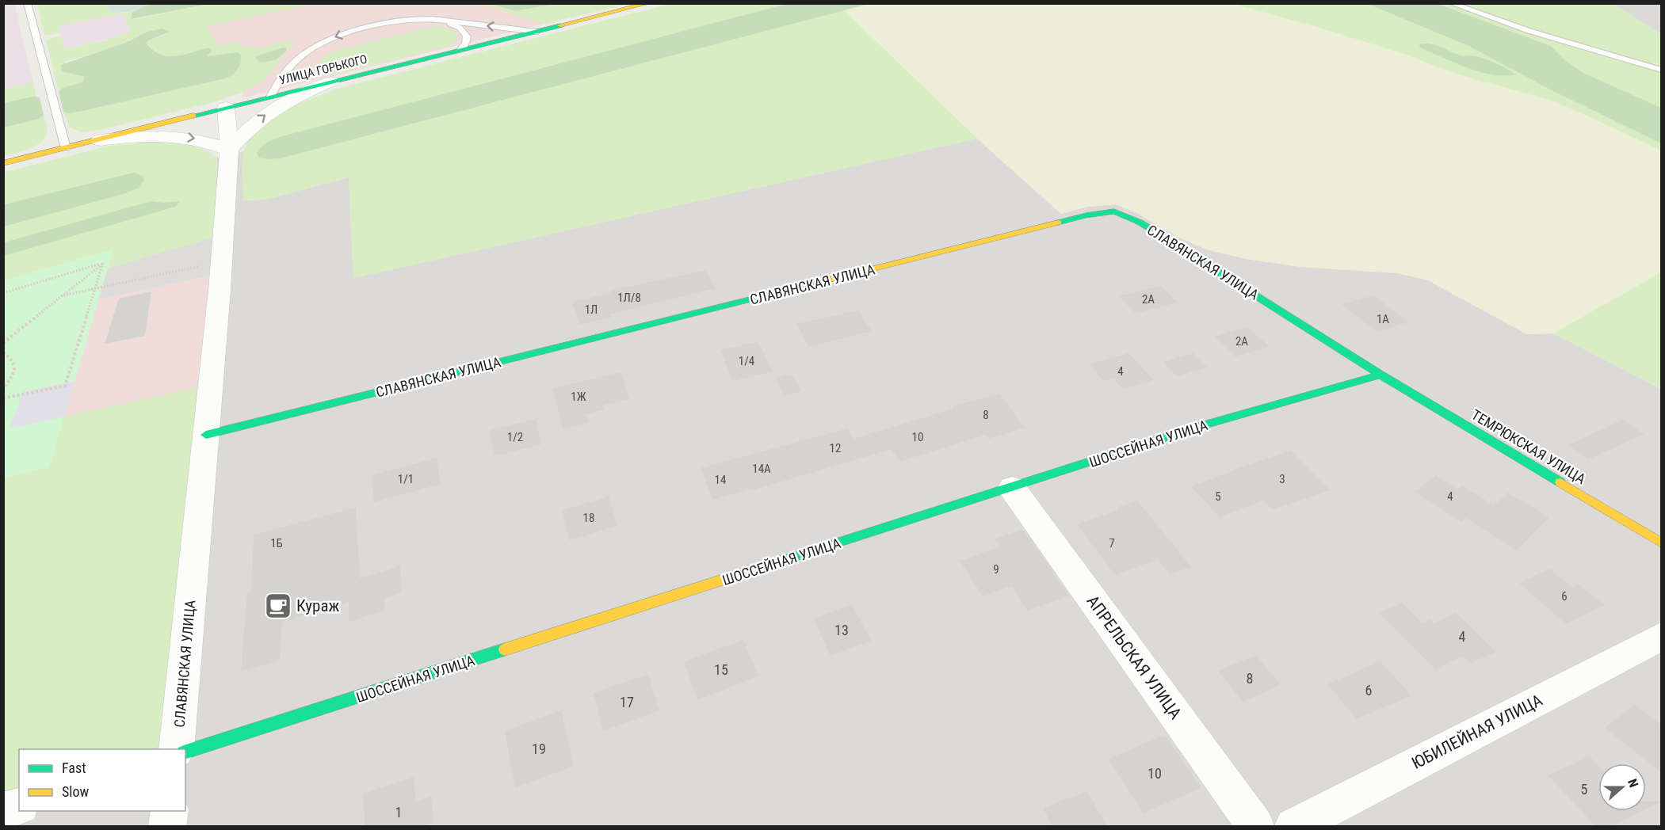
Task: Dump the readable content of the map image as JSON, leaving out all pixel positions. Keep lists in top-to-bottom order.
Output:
{
  "streets": {
    "street": [
      "УЛИЦА ГОРЬКОГО",
      "СЛАВЯНСКАЯ УЛИЦА",
      "ШОССЕЙНАЯ УЛИЦА",
      "ТЕМРЮКСКАЯ УЛИЦА",
      "АПРЕЛЬСКАЯ УЛИЦА",
      "ЮБИЛЕЙНАЯ УЛИЦА"
    ]
  },
  "crossings": [
    ["УЛИЦА ГОРЬКОГО", "СЛАВЯНСКАЯ УЛИЦА"],
    ["СЛАВЯНСКАЯ УЛИЦА", "ШОССЕЙНАЯ УЛИЦА"],
    ["СЛАВЯНСКАЯ УЛИЦА", "ТЕМРЮКСКАЯ УЛИЦА"],
    ["ШОССЕЙНАЯ УЛИЦА", "ТЕМРЮКСКАЯ УЛИЦА"],
    ["ШОССЕЙНАЯ УЛИЦА", "АПРЕЛЬСКАЯ УЛИЦА"]
  ],
  "places": {
    "cafe": ["Кураж"]
  },
  "house_numbers": [
    "1Л/8",
    "2А",
    "1Л",
    "1А",
    "2А",
    "1/4",
    "4",
    "1Ж",
    "8",
    "1/2",
    "10",
    "12",
    "14А",
    "1/1",
    "3",
    "14",
    "5",
    "4",
    "18",
    "1Б",
    "7",
    "9",
    "6",
    "13",
    "4",
    "15",
    "8",
    "6",
    "17",
    "19",
    "10",
    "5",
    "1"
  ],
  "legend": ["Fast", "Slow"],
  "north": "right"
}
